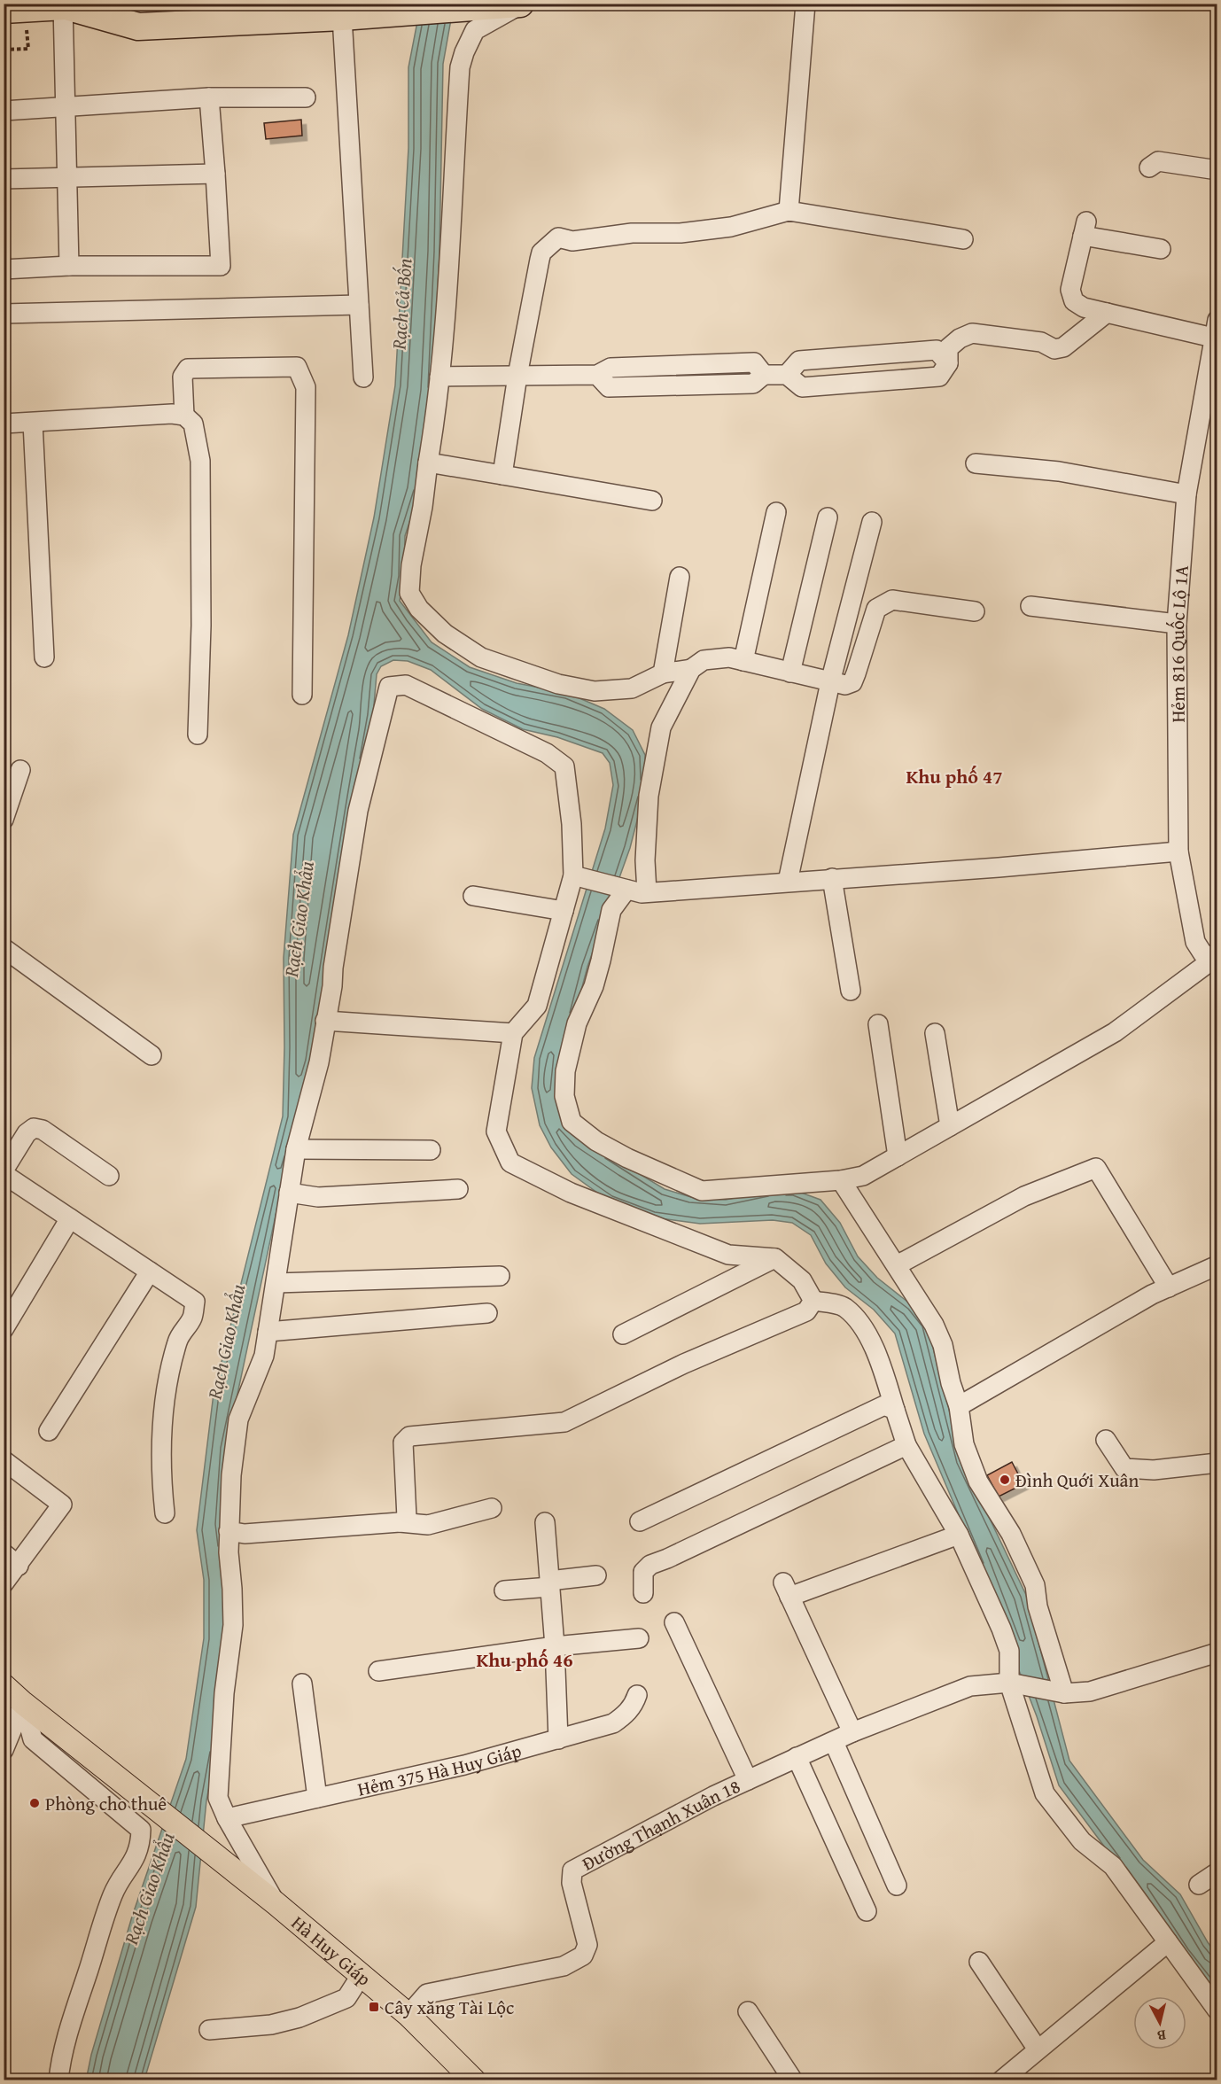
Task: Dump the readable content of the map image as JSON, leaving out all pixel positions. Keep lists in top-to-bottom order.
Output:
{
  "streets": {
    "main road": ["Hà Huy Giáp"],
    "street": ["Hẻm 816 Quốc Lộ 1A", "Hẻm 375 Hà Huy Giáp", "Đường Thạnh Xuân 18"]
  },
  "crossings": [
    ["Đường Thạnh Xuân 18", "Hà Huy Giáp"]
  ],
  "districts": ["Khu phố 47", "Khu phố 46"],
  "water": ["Rạch Cả Bốn", "Rạch Giao Khẩu"],
  "places": {
    "other": ["Đình Quới Xuân", "Phòng cho thuê"],
    "transit": ["Cây xăng Tài Lộc"]
  },
  "north": "bottom"
}
